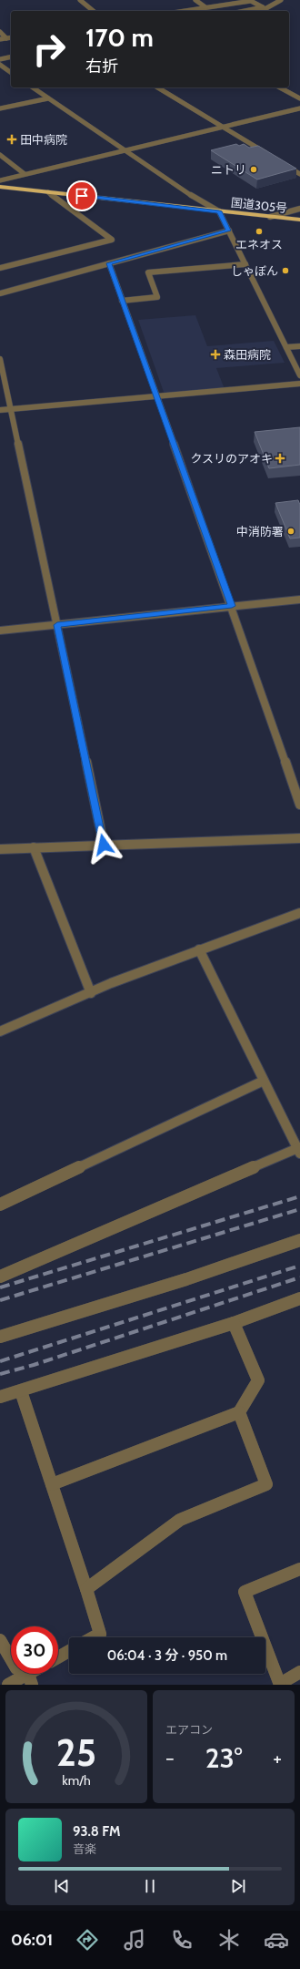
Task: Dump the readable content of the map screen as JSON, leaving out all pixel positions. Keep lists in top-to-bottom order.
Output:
{
  "streets": {
    "highway": ["国道305号"]
  },
  "places": {
    "health": ["田中病院", "森田病院", "クスリのアオキ"],
    "other": [
      "ニトリ",
      "エネオス",
      "しゃぼん",
      "中消防署"
    ]
  },
  "page": {
    "turn": ["170 m", "右折"],
    "limit": "30",
    "trip": "06:04 · 3 分 · 950 m",
    "tile": "エアコン",
    "heat": ["−", "23°", "+"],
    "song": ["93.8 FM", "音楽"],
    "tabs": "06:01",
    "gauge": ["25", "km/h"]
  }
}
